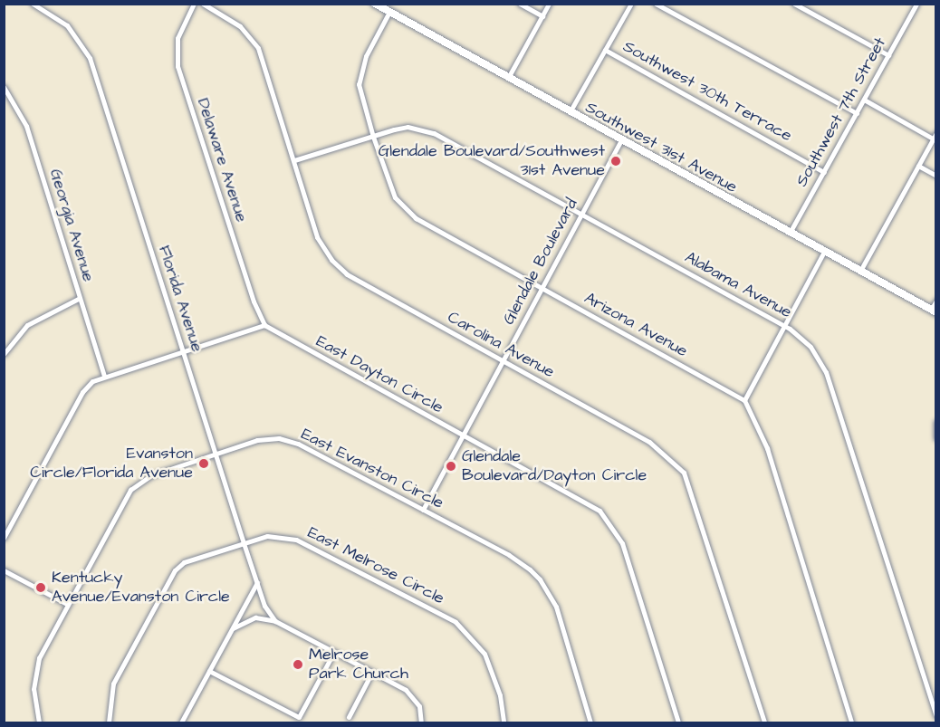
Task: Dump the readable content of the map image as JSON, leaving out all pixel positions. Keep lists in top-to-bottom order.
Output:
{
  "streets": {
    "main road": ["Southwest 31st Avenue"],
    "street": [
      "Southwest 30th Terrace",
      "Southwest 7th Street",
      "Delaware Avenue",
      "Georgia Avenue",
      "Glendale Boulevard",
      "Alabama Avenue",
      "Florida Avenue",
      "Arizona Avenue",
      "Carolina Avenue",
      "East Dayton Circle",
      "East Evanston Circle",
      "East Melrose Circle"
    ]
  },
  "crossings": [
    ["Southwest 30th Terrace", "Southwest 7th Street"],
    ["Southwest 7th Street", "Southwest 31st Avenue"],
    ["Southwest 31st Avenue", "Glendale Boulevard"],
    ["Southwest 31st Avenue", "Arizona Avenue"],
    ["Delaware Avenue", "East Dayton Circle"],
    ["Glendale Boulevard", "Alabama Avenue"],
    ["Glendale Boulevard", "Arizona Avenue"],
    ["Glendale Boulevard", "Carolina Avenue"],
    ["Glendale Boulevard", "East Dayton Circle"],
    ["Glendale Boulevard", "East Evanston Circle"],
    ["Alabama Avenue", "Arizona Avenue"],
    ["Alabama Avenue", "Carolina Avenue"],
    ["Florida Avenue", "East Evanston Circle"],
    ["Florida Avenue", "East Melrose Circle"]
  ],
  "places": [
    "Glendale Boulevard/Southwest 31st Avenue",
    "Evanston Circle/Florida Avenue",
    "Glendale Boulevard/Dayton Circle",
    "Kentucky Avenue/Evanston Circle",
    "Melrose Park Church"
  ]
}
